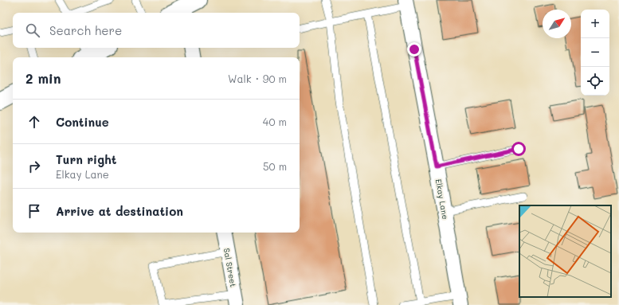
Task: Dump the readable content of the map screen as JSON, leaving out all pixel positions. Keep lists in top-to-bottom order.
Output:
{
  "streets": {
    "street": ["Elkay Lane", "Sal Street"]
  },
  "north": "top right",
  "page": {
    "map_buttons": ["+", "−"],
    "search": "Search here",
    "heading": ["2 min", "Walk · 90 m"],
    "list": [
      ["Continue", "40 m"],
      ["Turn right", "Elkay Lane", "50 m"],
      "Arrive at destination"
    ]
  }
}
